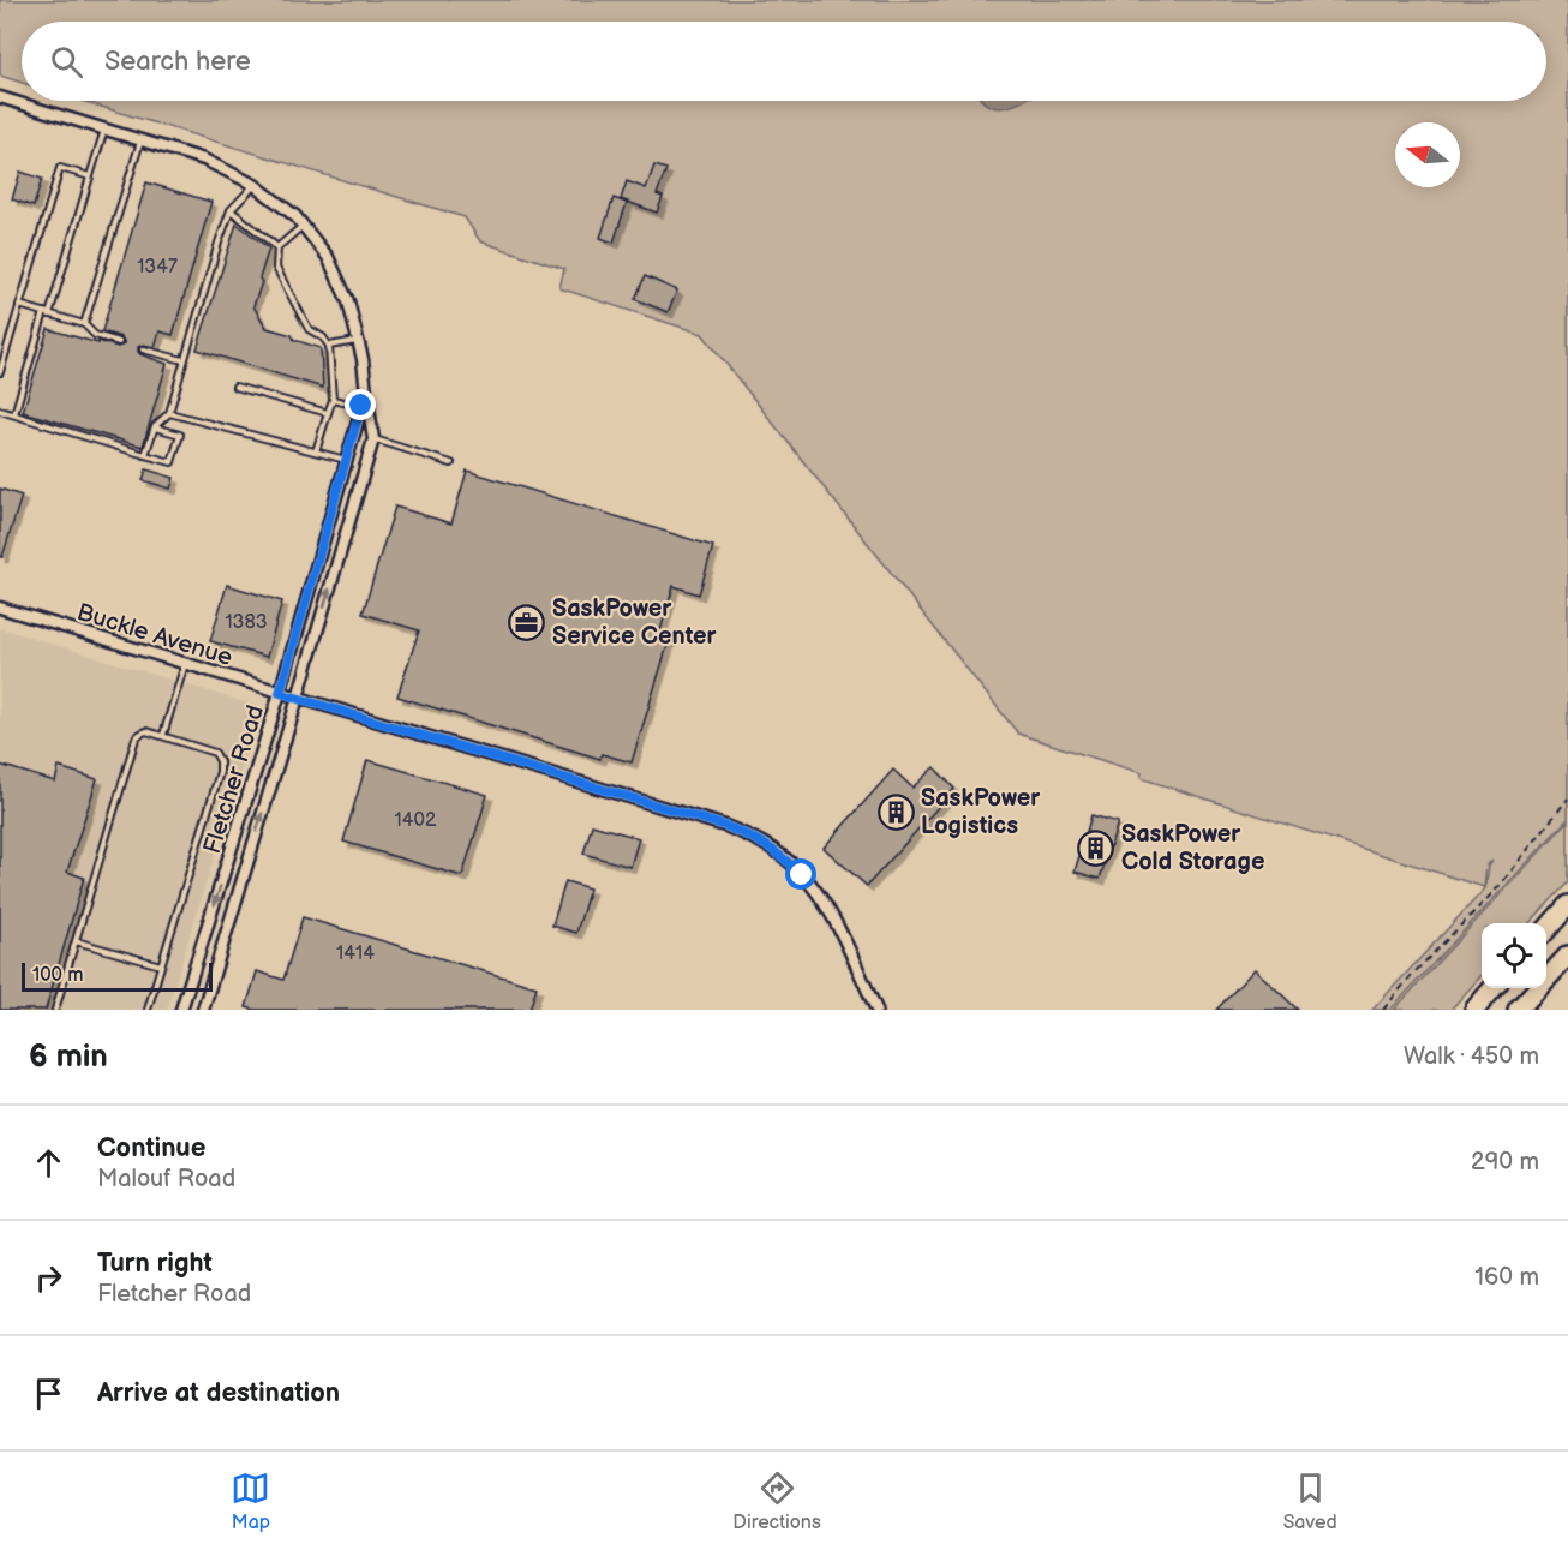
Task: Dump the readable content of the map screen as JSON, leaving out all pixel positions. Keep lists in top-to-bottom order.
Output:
{
  "streets": {
    "street": ["Buckle Avenue", "Fletcher Road"]
  },
  "crossings": [
    ["Buckle Avenue", "Fletcher Road"]
  ],
  "places": {
    "office": ["SaskPower Service Center"],
    "building": ["SaskPower Logistics", "SaskPower Cold Storage"]
  },
  "house_numbers": [
    "1347",
    "1383",
    "1402",
    "1414"
  ],
  "scale_bar": "100 m",
  "north": "left",
  "page": {
    "search": "Search here",
    "scale": "100 m",
    "heading": ["6 min", "Walk · 450 m"],
    "list": [
      ["Continue", "Malouf Road", "290 m"],
      ["Turn right", "Fletcher Road", "160 m"],
      "Arrive at destination"
    ],
    "nav": ["Map", "Directions", "Saved"]
  }
}
